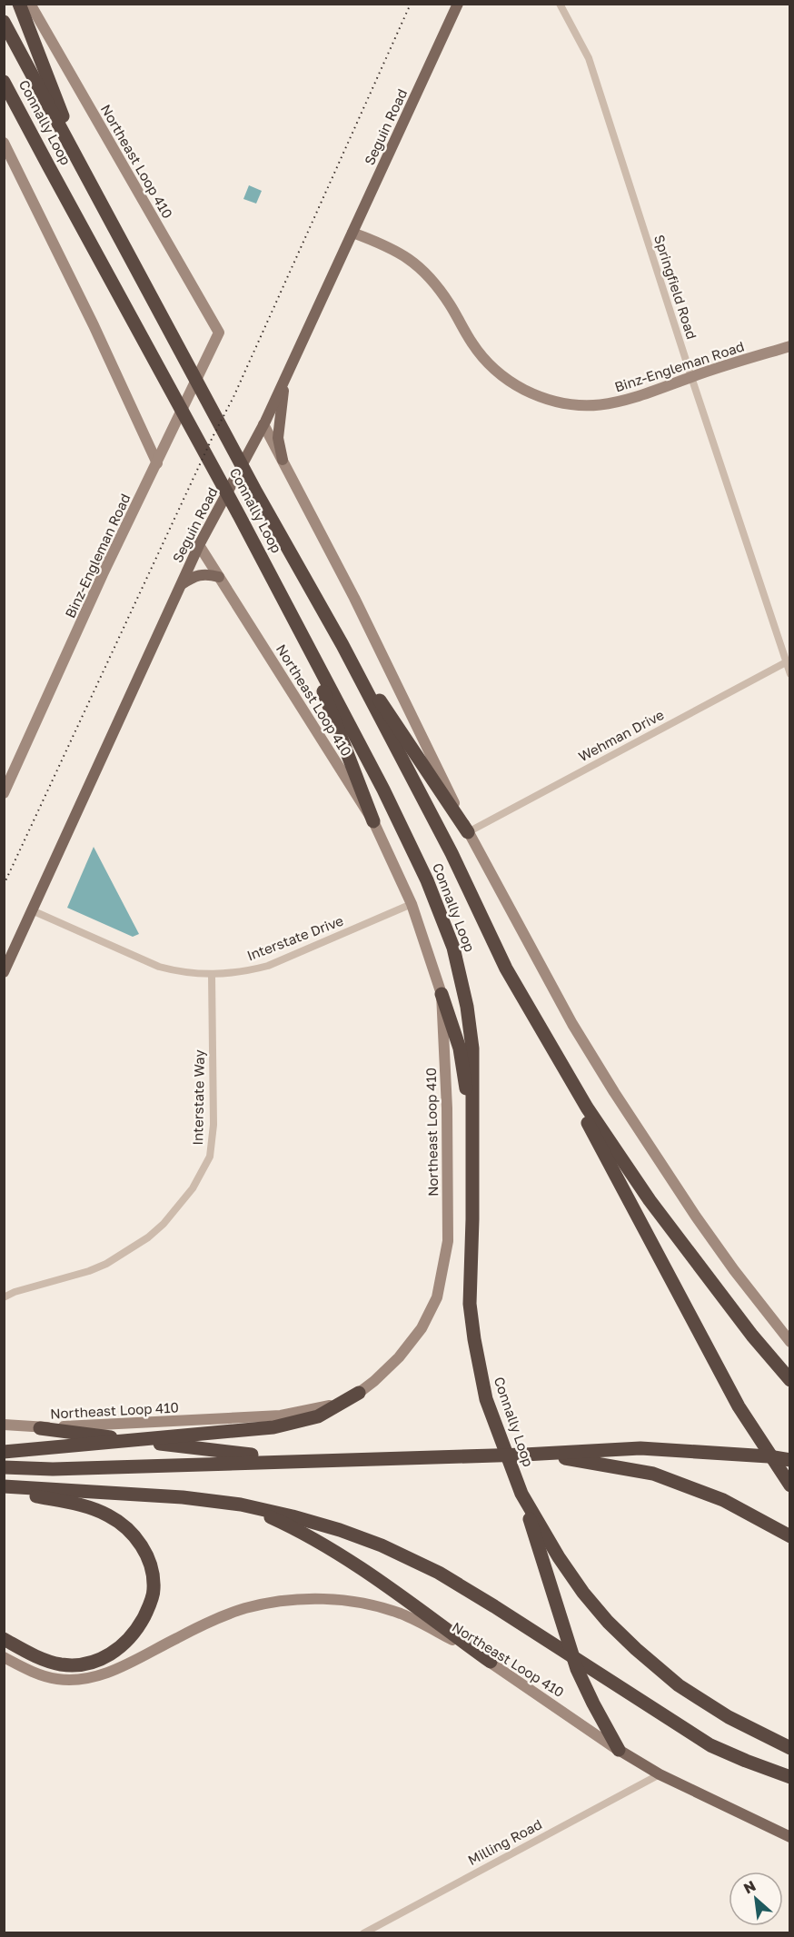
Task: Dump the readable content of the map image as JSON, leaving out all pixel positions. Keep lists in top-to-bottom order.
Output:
{
  "streets": {
    "highway": ["Connally Loop"],
    "main road": ["Seguin Road", "Northeast Loop 410", "Binz-Engleman Road"],
    "street": [
      "Springfield Road",
      "Wehman Drive",
      "Interstate Drive",
      "Interstate Way",
      "Milling Road"
    ]
  },
  "crossings": [
    ["Seguin Road", "Northeast Loop 410"],
    ["Seguin Road", "Binz-Engleman Road"],
    ["Seguin Road", "Interstate Drive"],
    ["Northeast Loop 410", "Binz-Engleman Road"],
    ["Northeast Loop 410", "Interstate Drive"],
    ["Springfield Road", "Binz-Engleman Road"],
    ["Springfield Road", "Wehman Drive"],
    ["Interstate Drive", "Interstate Way"]
  ],
  "north": "top left"
}
